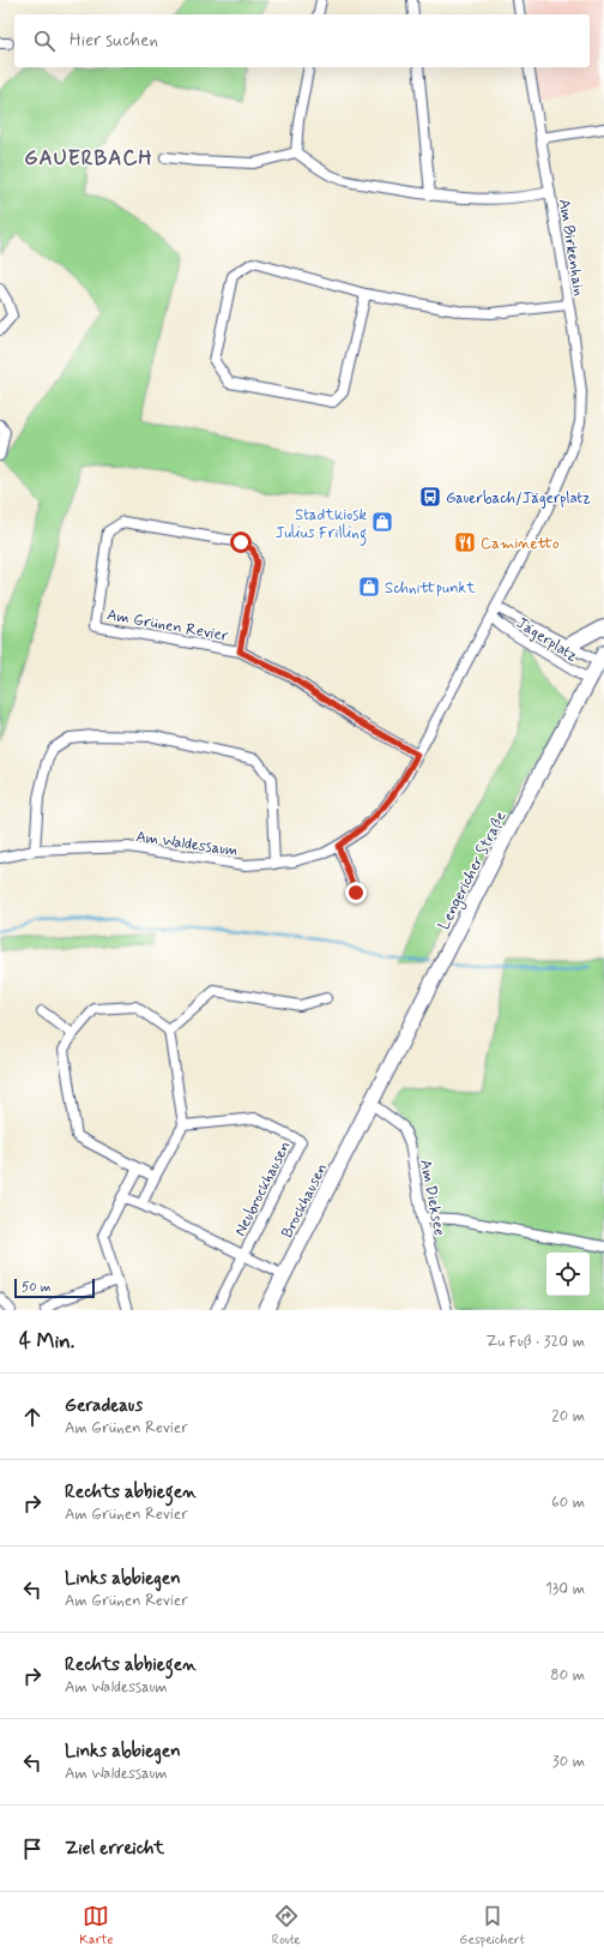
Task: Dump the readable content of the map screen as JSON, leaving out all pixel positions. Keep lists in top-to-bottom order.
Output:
{
  "streets": {
    "main road": ["Lengericher Straße", "Brockhausen"],
    "street": [
      "Am Birkenhain",
      "Am Grünen Revier",
      "Jägerplatz",
      "Am Waldessaum",
      "Neubrockhausen",
      "Am Dieksee"
    ]
  },
  "crossings": [
    ["Am Birkenhain", "Jägerplatz"],
    ["Am Birkenhain", "Am Waldessaum"],
    ["Am Grünen Revier", "Am Waldessaum"],
    ["Jägerplatz", "Am Waldessaum"],
    ["Jägerplatz", "Lengericher Straße"],
    ["Lengericher Straße", "Am Dieksee"],
    ["Lengericher Straße", "Brockhausen"],
    ["Am Dieksee", "Brockhausen"]
  ],
  "districts": ["GAUERBACH"],
  "places": {
    "bus stop": ["Gauerbach/Jägerplatz"],
    "shop": ["Stadtkiosk Julius Frilling", "Schnittpunkt"],
    "restaurant": ["Caminetto"]
  },
  "scale_bar": "50 m",
  "page": {
    "search": "Hier suchen",
    "scale": "50 m",
    "heading": ["4 Min.", "Zu Fuß · 320 m"],
    "list": [
      ["Geradeaus", "Am Grünen Revier", "20 m"],
      ["Rechts abbiegen", "Am Grünen Revier", "60 m"],
      ["Links abbiegen", "Am Grünen Revier", "130 m"],
      ["Rechts abbiegen", "Am Waldessaum", "80 m"],
      ["Links abbiegen", "Am Waldessaum", "30 m"],
      "Ziel erreicht"
    ],
    "nav": ["Karte", "Route", "Gespeichert"]
  }
}
